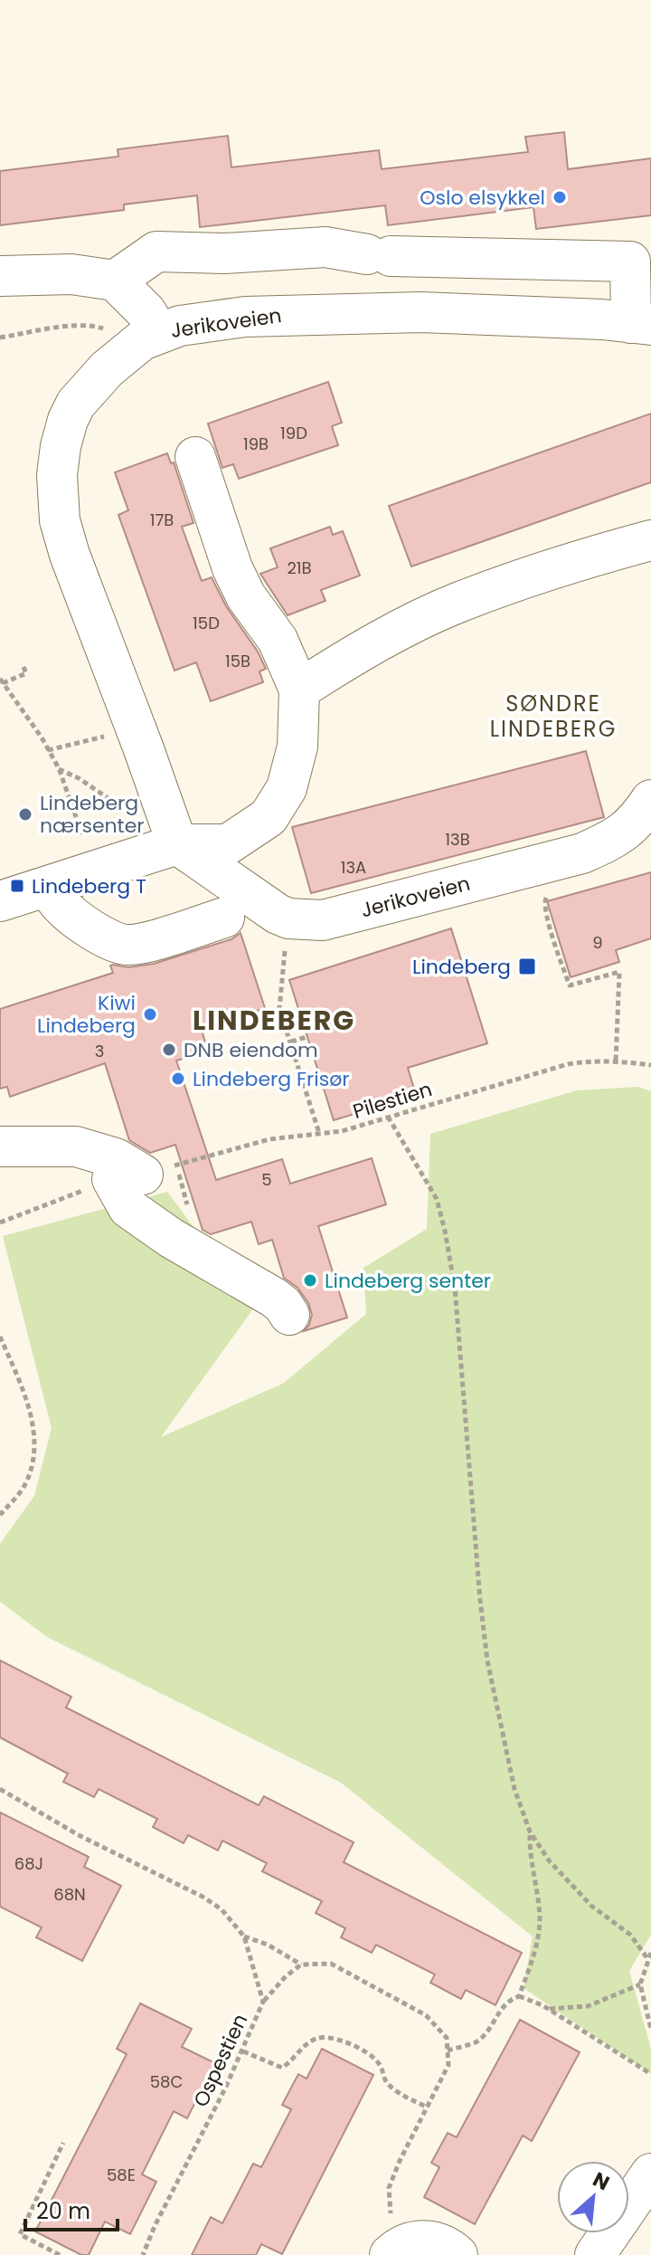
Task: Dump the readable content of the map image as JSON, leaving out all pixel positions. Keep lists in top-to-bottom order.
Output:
{
  "streets": {
    "street": ["Jerikoveien"],
    "path": ["Pilestien", "Ospestien"]
  },
  "districts": ["SØNDRE LINDEBERG", "LINDEBERG"],
  "places": {
    "other": [
      "Oslo elsykkel",
      "Lindeberg nærsenter",
      "Kiwi Lindeberg",
      "DNB eiendom",
      "Lindeberg Frisør",
      "Lindeberg senter"
    ],
    "transit": ["Lindeberg T", "Lindeberg"]
  },
  "house_numbers": [
    "19D",
    "19B",
    "17B",
    "21B",
    "15D",
    "15B",
    "13B",
    "13A",
    "9",
    "3",
    "5",
    "68J",
    "68N",
    "58C",
    "58E"
  ],
  "scale_bar": "20 m",
  "north": "top right"
}
